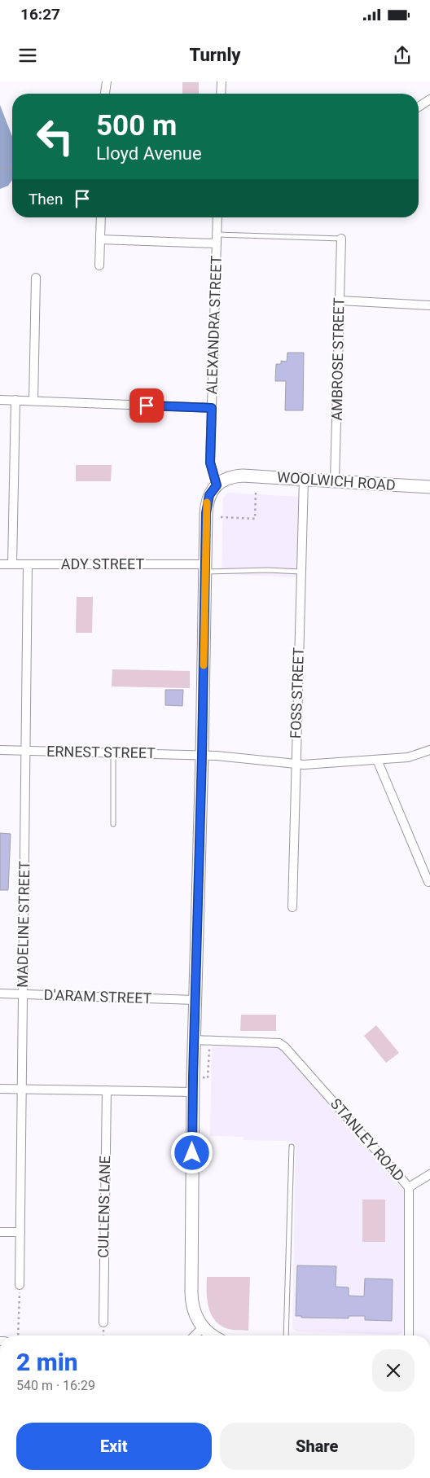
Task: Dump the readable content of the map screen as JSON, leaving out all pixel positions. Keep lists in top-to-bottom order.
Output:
{
  "streets": {
    "street": [
      "ALEXANDRA STREET",
      "AMBROSE STREET",
      "WOOLWICH ROAD",
      "ADY STREET",
      "FOSS STREET",
      "ERNEST STREET",
      "MADELINE STREET",
      "D'ARAM STREET",
      "STANLEY ROAD",
      "CULLENS LANE"
    ]
  },
  "crossings": [
    ["ALEXANDRA STREET", "WOOLWICH ROAD"],
    ["AMBROSE STREET", "WOOLWICH ROAD"],
    ["WOOLWICH ROAD", "FOSS STREET"],
    ["ADY STREET", "MADELINE STREET"],
    ["FOSS STREET", "ERNEST STREET"],
    ["ERNEST STREET", "MADELINE STREET"],
    ["MADELINE STREET", "D'ARAM STREET"]
  ],
  "page": {
    "status": "16:27",
    "header": "Turnly",
    "turn": ["500 m", "Lloyd Avenue"],
    "then": "Then",
    "heading": ["2 min", "540 m · 16:29"],
    "buttons": ["Exit", "Share"]
  }
}
